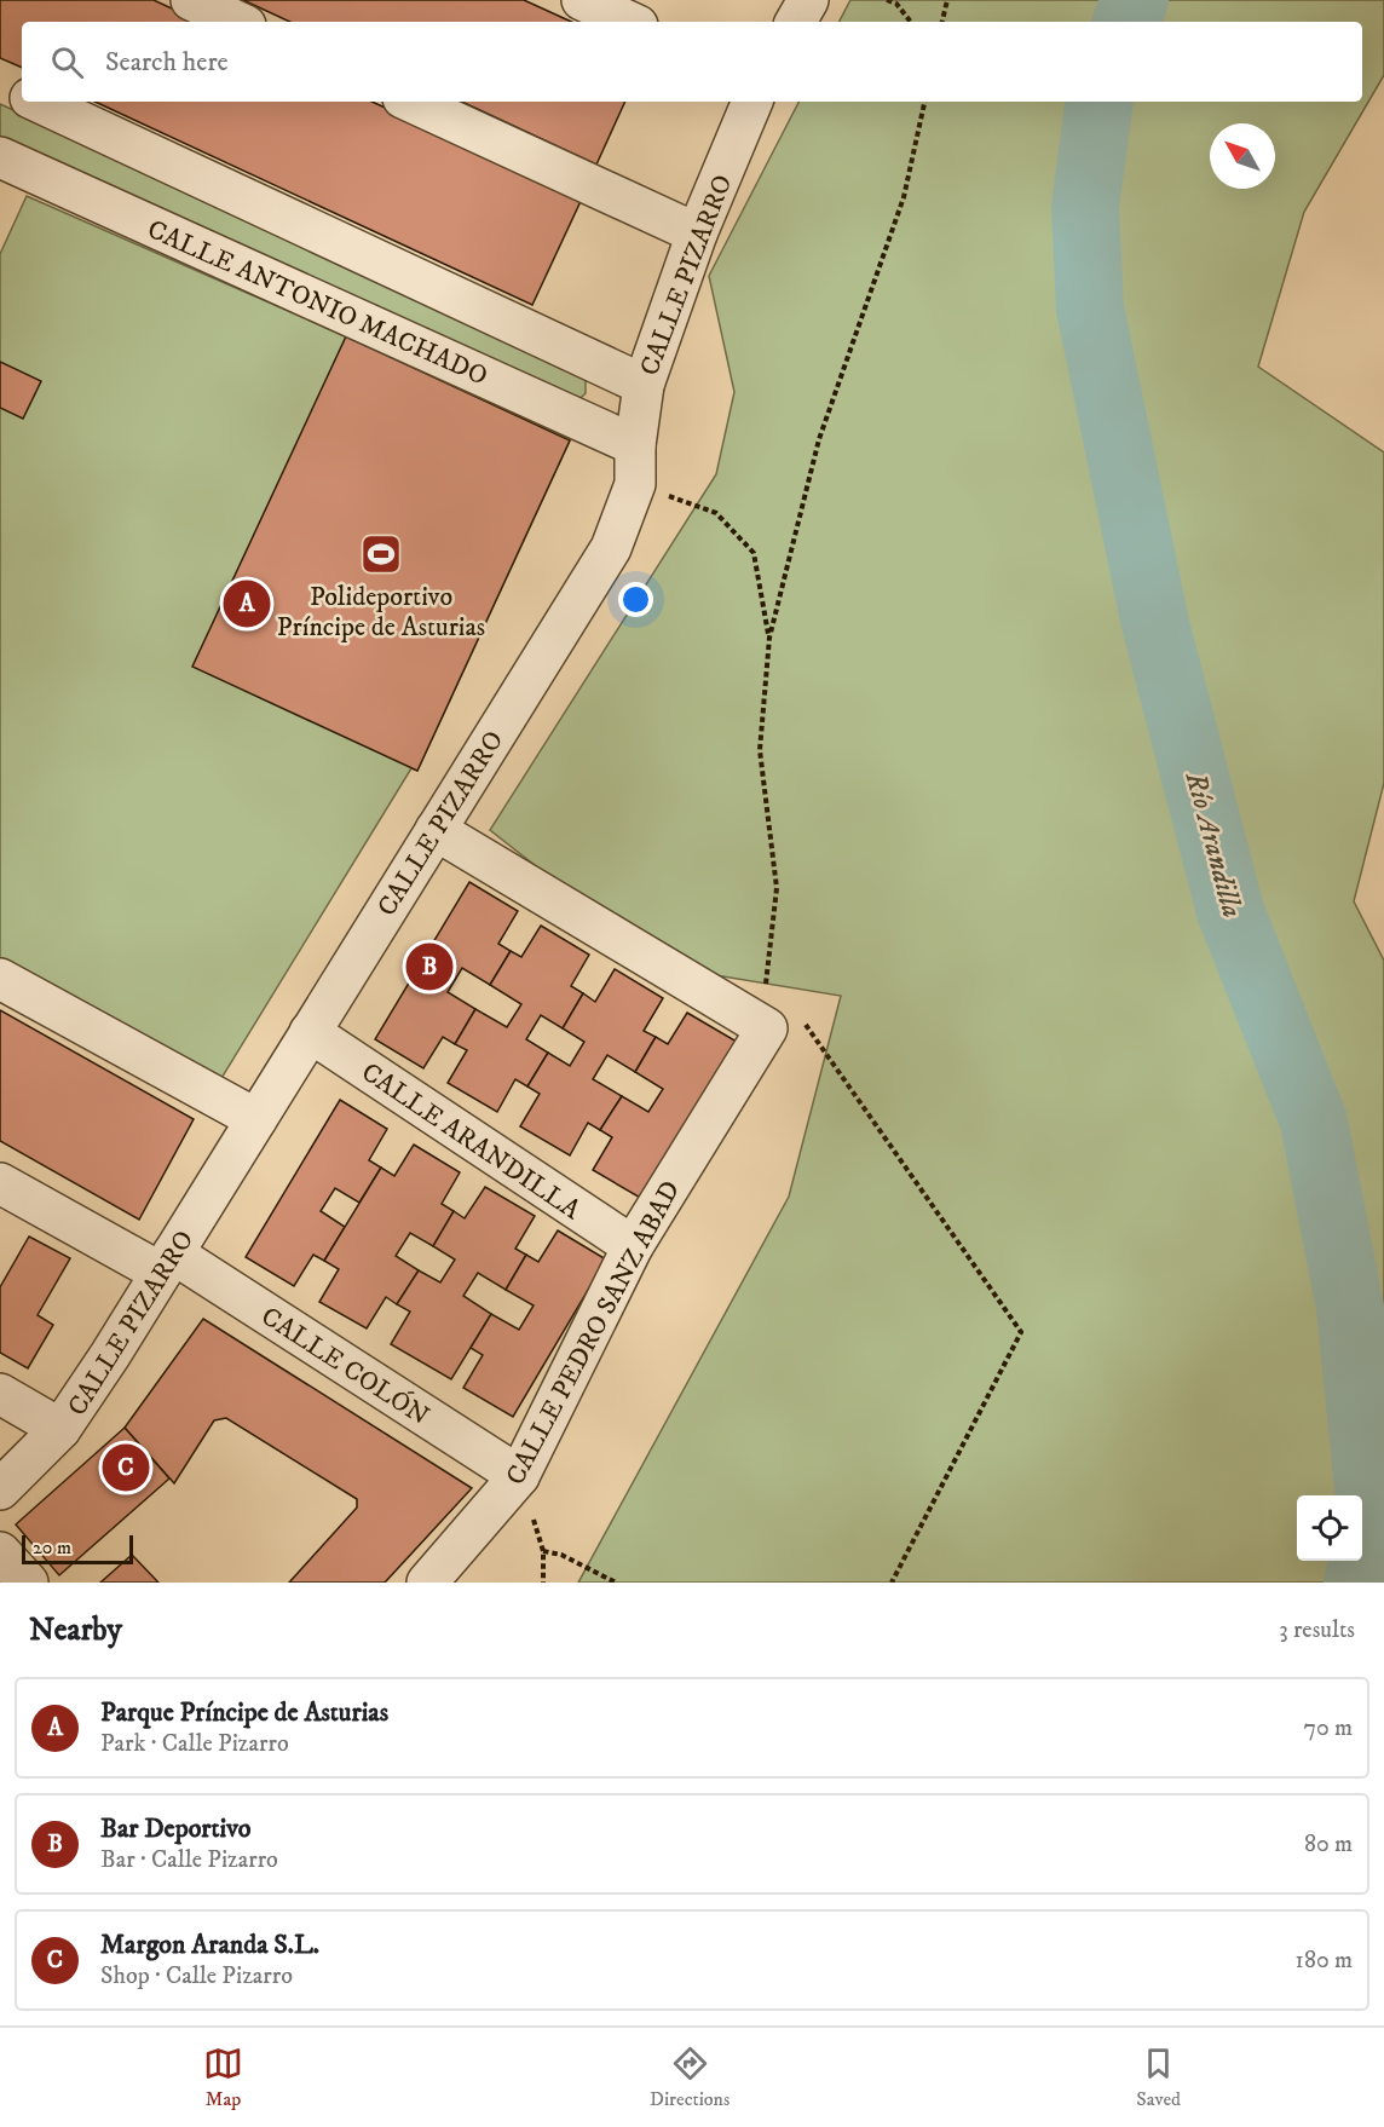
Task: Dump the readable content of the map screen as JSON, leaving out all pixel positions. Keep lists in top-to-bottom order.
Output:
{
  "streets": {
    "street": [
      "CALLE PIZARRO",
      "CALLE ANTONIO MACHADO",
      "CALLE ARANDILLA",
      "CALLE PEDRO SANZ ABAD",
      "CALLE COLÓN"
    ]
  },
  "crossings": [
    ["CALLE PIZARRO", "CALLE ANTONIO MACHADO"],
    ["CALLE PIZARRO", "CALLE ARANDILLA"],
    ["CALLE PIZARRO", "CALLE PEDRO SANZ ABAD"],
    ["CALLE PIZARRO", "CALLE COLÓN"],
    ["CALLE ARANDILLA", "CALLE PEDRO SANZ ABAD"],
    ["CALLE PEDRO SANZ ABAD", "CALLE COLÓN"]
  ],
  "water": ["Río Arandilla"],
  "places": {
    "sports": ["Polideportivo Príncipe de Asturias"]
  },
  "scale_bar": "20 m",
  "north": "top left",
  "page": {
    "search": "Search here",
    "pins": ["A", "B", "C"],
    "scale": "20 m",
    "heading": ["Nearby", "3 results"],
    "list": [
      {
        "mark": "A",
        "name": "Parque Príncipe de Asturias",
        "note": "Park · Calle Pizarro",
        "value": "70 m"
      },
      {
        "mark": "B",
        "name": "Bar Deportivo",
        "note": "Bar · Calle Pizarro",
        "value": "80 m"
      },
      {
        "mark": "C",
        "name": "Margon Aranda S.L.",
        "note": "Shop · Calle Pizarro",
        "value": "180 m"
      }
    ],
    "nav": ["Map", "Directions", "Saved"]
  }
}
